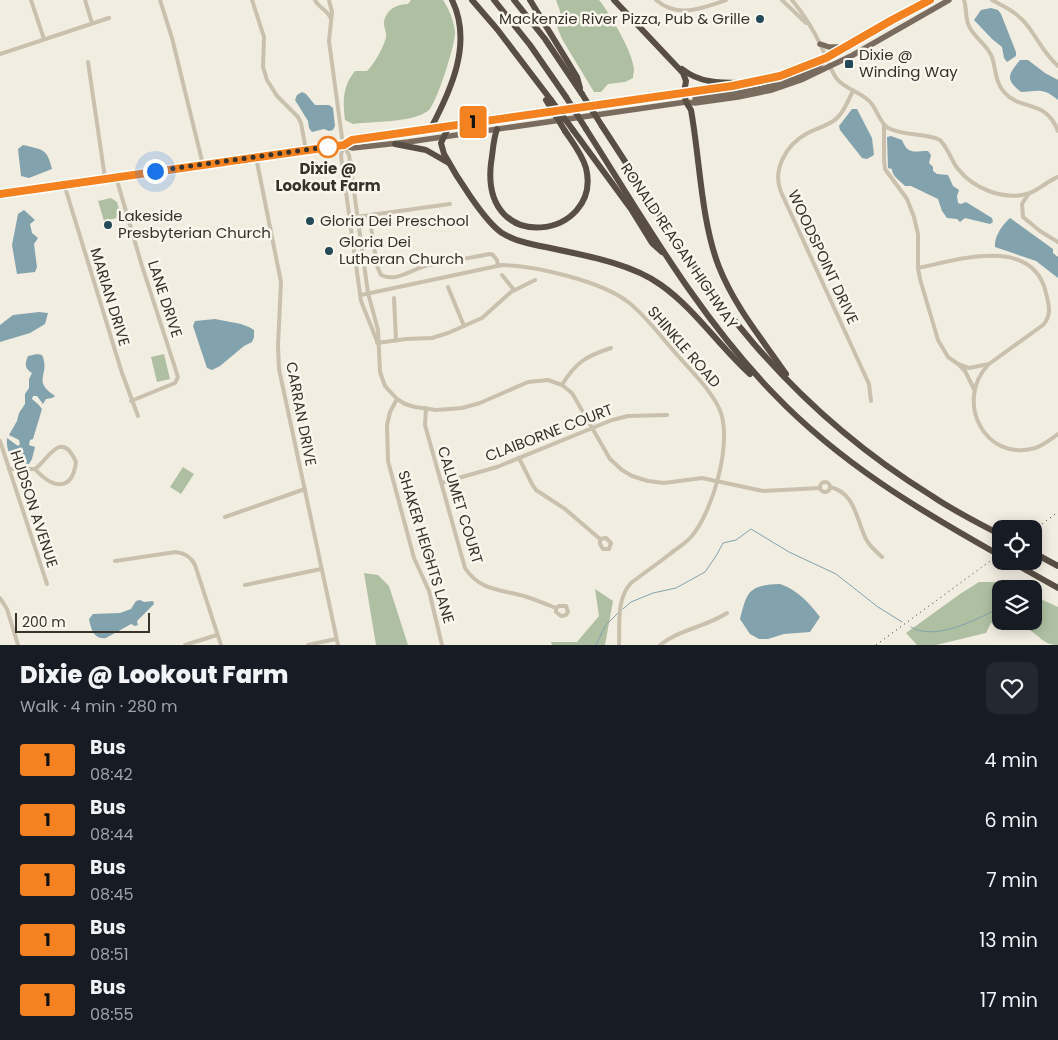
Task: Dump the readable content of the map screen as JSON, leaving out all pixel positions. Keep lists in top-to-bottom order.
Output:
{
  "streets": {
    "highway": ["RONALD REAGAN HIGHWAY"],
    "street": [
      "WOODSPOINT DRIVE",
      "MARIAN DRIVE",
      "LANE DRIVE",
      "SHINKLE ROAD",
      "CARRAN DRIVE",
      "CLAIBORNE COURT",
      "CALUMET COURT",
      "HUDSON AVENUE",
      "SHAKER HEIGHTS LANE"
    ]
  },
  "crossings": [
    ["MARIAN DRIVE", "LANE DRIVE"],
    ["CLAIBORNE COURT", "CALUMET COURT"]
  ],
  "places": {
    "other": [
      "Mackenzie River Pizza, Pub & Grille",
      "Dixie @ Lookout Farm",
      "Gloria Dei Preschool",
      "Lakeside Presbyterian Church",
      "Gloria Dei Lutheran Church"
    ],
    "transit": ["Dixie @ Winding Way"]
  },
  "lines": ["bus line 1"],
  "scale_bar": "200 m",
  "page": {
    "on_map": "1",
    "scale": "200 m",
    "heading": ["Dixie @ Lookout Farm", "Walk · 4 min · 280 m"],
    "list": [
      {
        "mark": "1",
        "name": "Bus",
        "note": "08:42",
        "value": "4 min"
      },
      {
        "mark": "1",
        "name": "Bus",
        "note": "08:44",
        "value": "6 min"
      },
      {
        "mark": "1",
        "name": "Bus",
        "note": "08:45",
        "value": "7 min"
      },
      {
        "mark": "1",
        "name": "Bus",
        "note": "08:51",
        "value": "13 min"
      },
      {
        "mark": "1",
        "name": "Bus",
        "note": "08:55",
        "value": "17 min"
      }
    ]
  }
}
